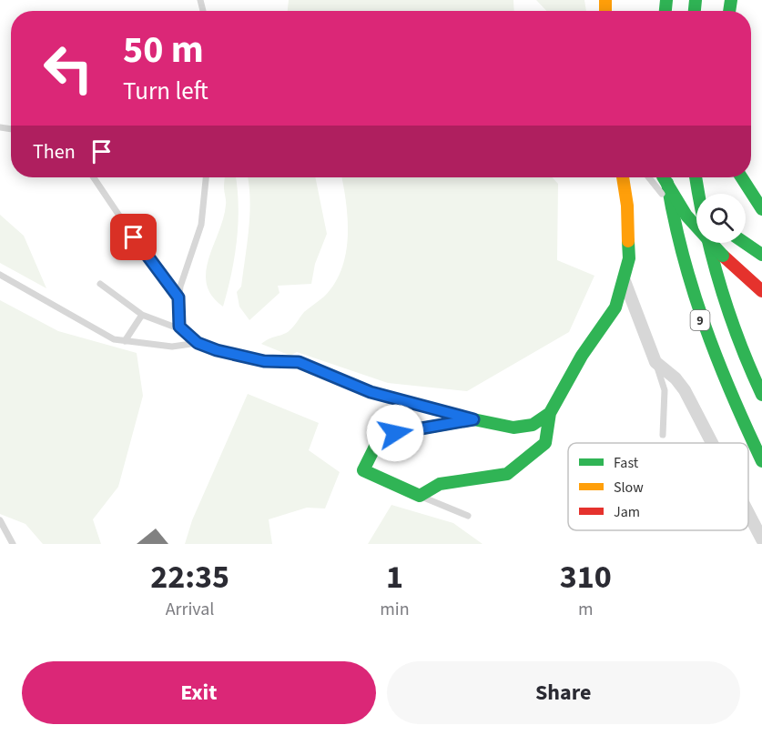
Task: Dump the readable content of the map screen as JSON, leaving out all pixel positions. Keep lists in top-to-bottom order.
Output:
{
  "streets": {
    "main road": ["9"]
  },
  "legend": ["Fast", "Slow", "Jam"],
  "page": {
    "turn": ["50 m", "Turn left"],
    "then": "Then",
    "eta": [
      "22:35",
      "Arrival",
      "1",
      "min",
      "310",
      "m"
    ],
    "buttons": ["Exit", "Share"]
  }
}
